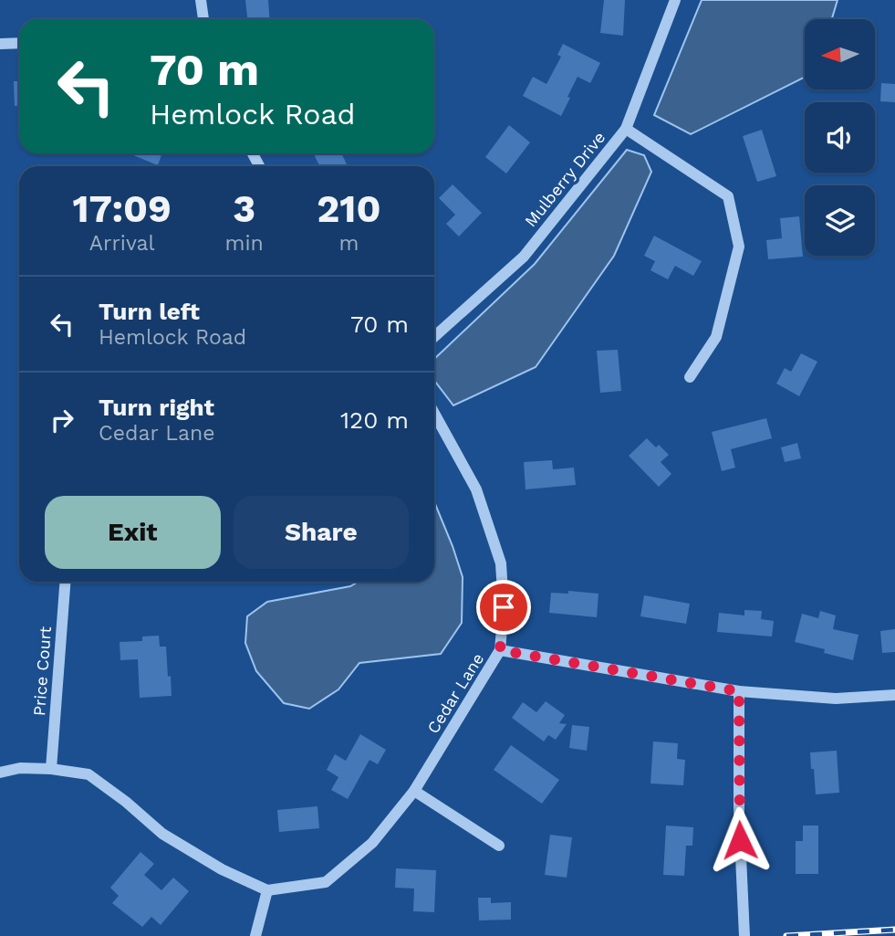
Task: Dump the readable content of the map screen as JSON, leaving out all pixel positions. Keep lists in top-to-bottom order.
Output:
{
  "streets": {
    "street": ["Mulberry Drive", "Price Court", "Cedar Lane"]
  },
  "north": "left",
  "page": {
    "turn": ["70 m", "Hemlock Road"],
    "eta": [
      "17:09",
      "Arrival",
      "3",
      "min",
      "210",
      "m"
    ],
    "list": [
      {
        "name": "Turn left",
        "note": "Hemlock Road",
        "value": "70 m"
      },
      {
        "name": "Turn right",
        "note": "Cedar Lane",
        "value": "120 m"
      }
    ],
    "buttons": ["Exit", "Share"]
  }
}
